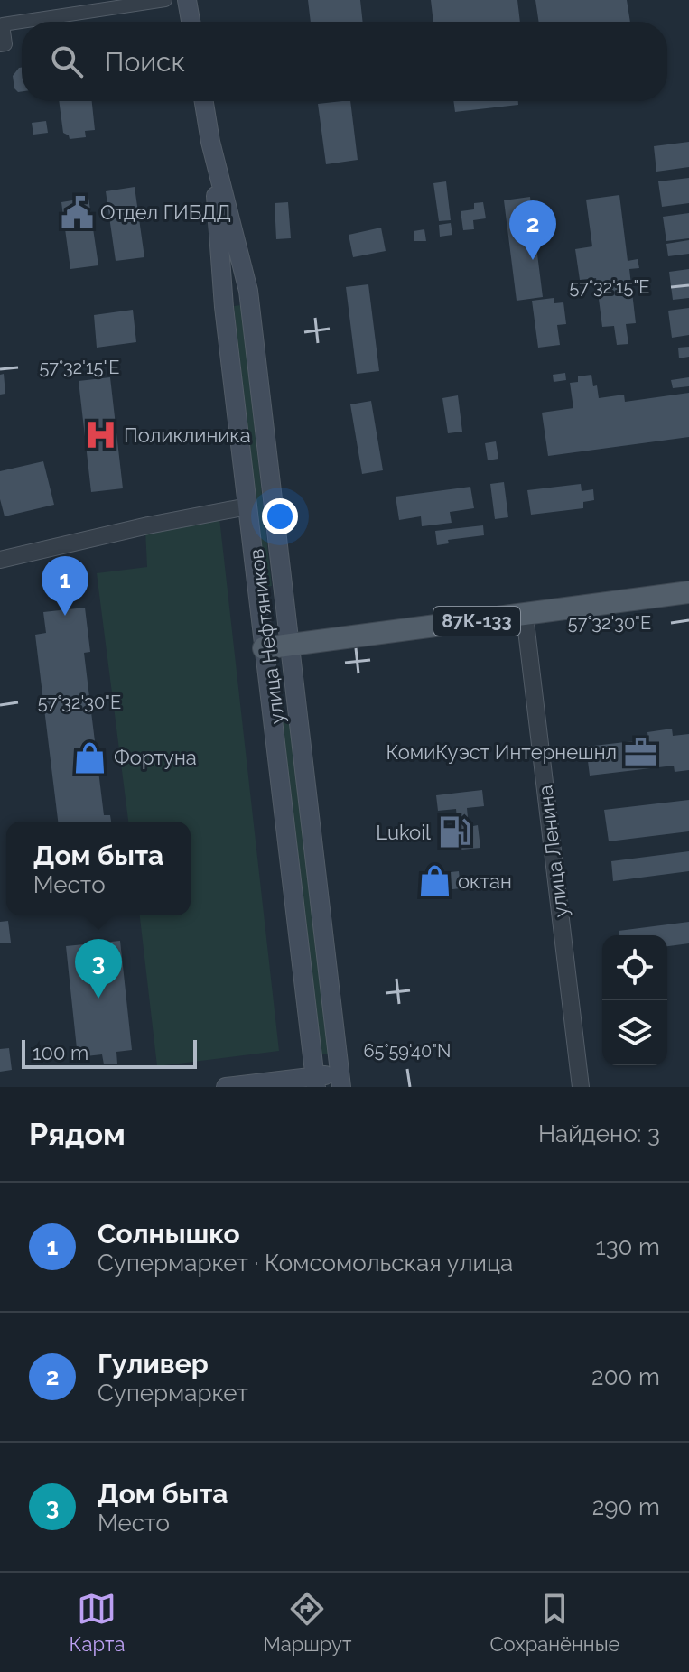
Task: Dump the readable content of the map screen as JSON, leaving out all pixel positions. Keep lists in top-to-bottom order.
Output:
{
  "streets": {
    "main road": ["87К-133", "улица Нефтяников"],
    "street": ["улица Ленина"]
  },
  "crossings": [
    ["87К-133", "улица Нефтяников"],
    ["87К-133", "улица Ленина"]
  ],
  "places": {
    "public building": ["Отдел ГИБДД"],
    "hospital": ["Поликлиника"],
    "office": ["КомиКуэст Интернешнл"],
    "shop": ["Фортуна", "октан"],
    "fuel station": ["Lukoil"]
  },
  "scale_bar": "100 m",
  "page": {
    "search": "Поиск",
    "pins": ["2", "1", "3"],
    "popup": ["Дом быта", "Место"],
    "scale": "100 m",
    "heading": ["Рядом", "Найдено: 3"],
    "list": [
      {
        "mark": "1",
        "name": "Солнышко",
        "note": "Супермаркет · Комсомольская улица",
        "value": "130 m"
      },
      {
        "mark": "2",
        "name": "Гуливер",
        "note": "Супермаркет",
        "value": "200 m"
      },
      {
        "mark": "3",
        "name": "Дом быта",
        "note": "Место",
        "value": "290 m"
      }
    ],
    "nav": ["Карта", "Маршрут", "Сохранённые"]
  },
  "coordinates": ["57°32'15\"E", "57°32'30\"E", "65°59'40\"N"]
}
